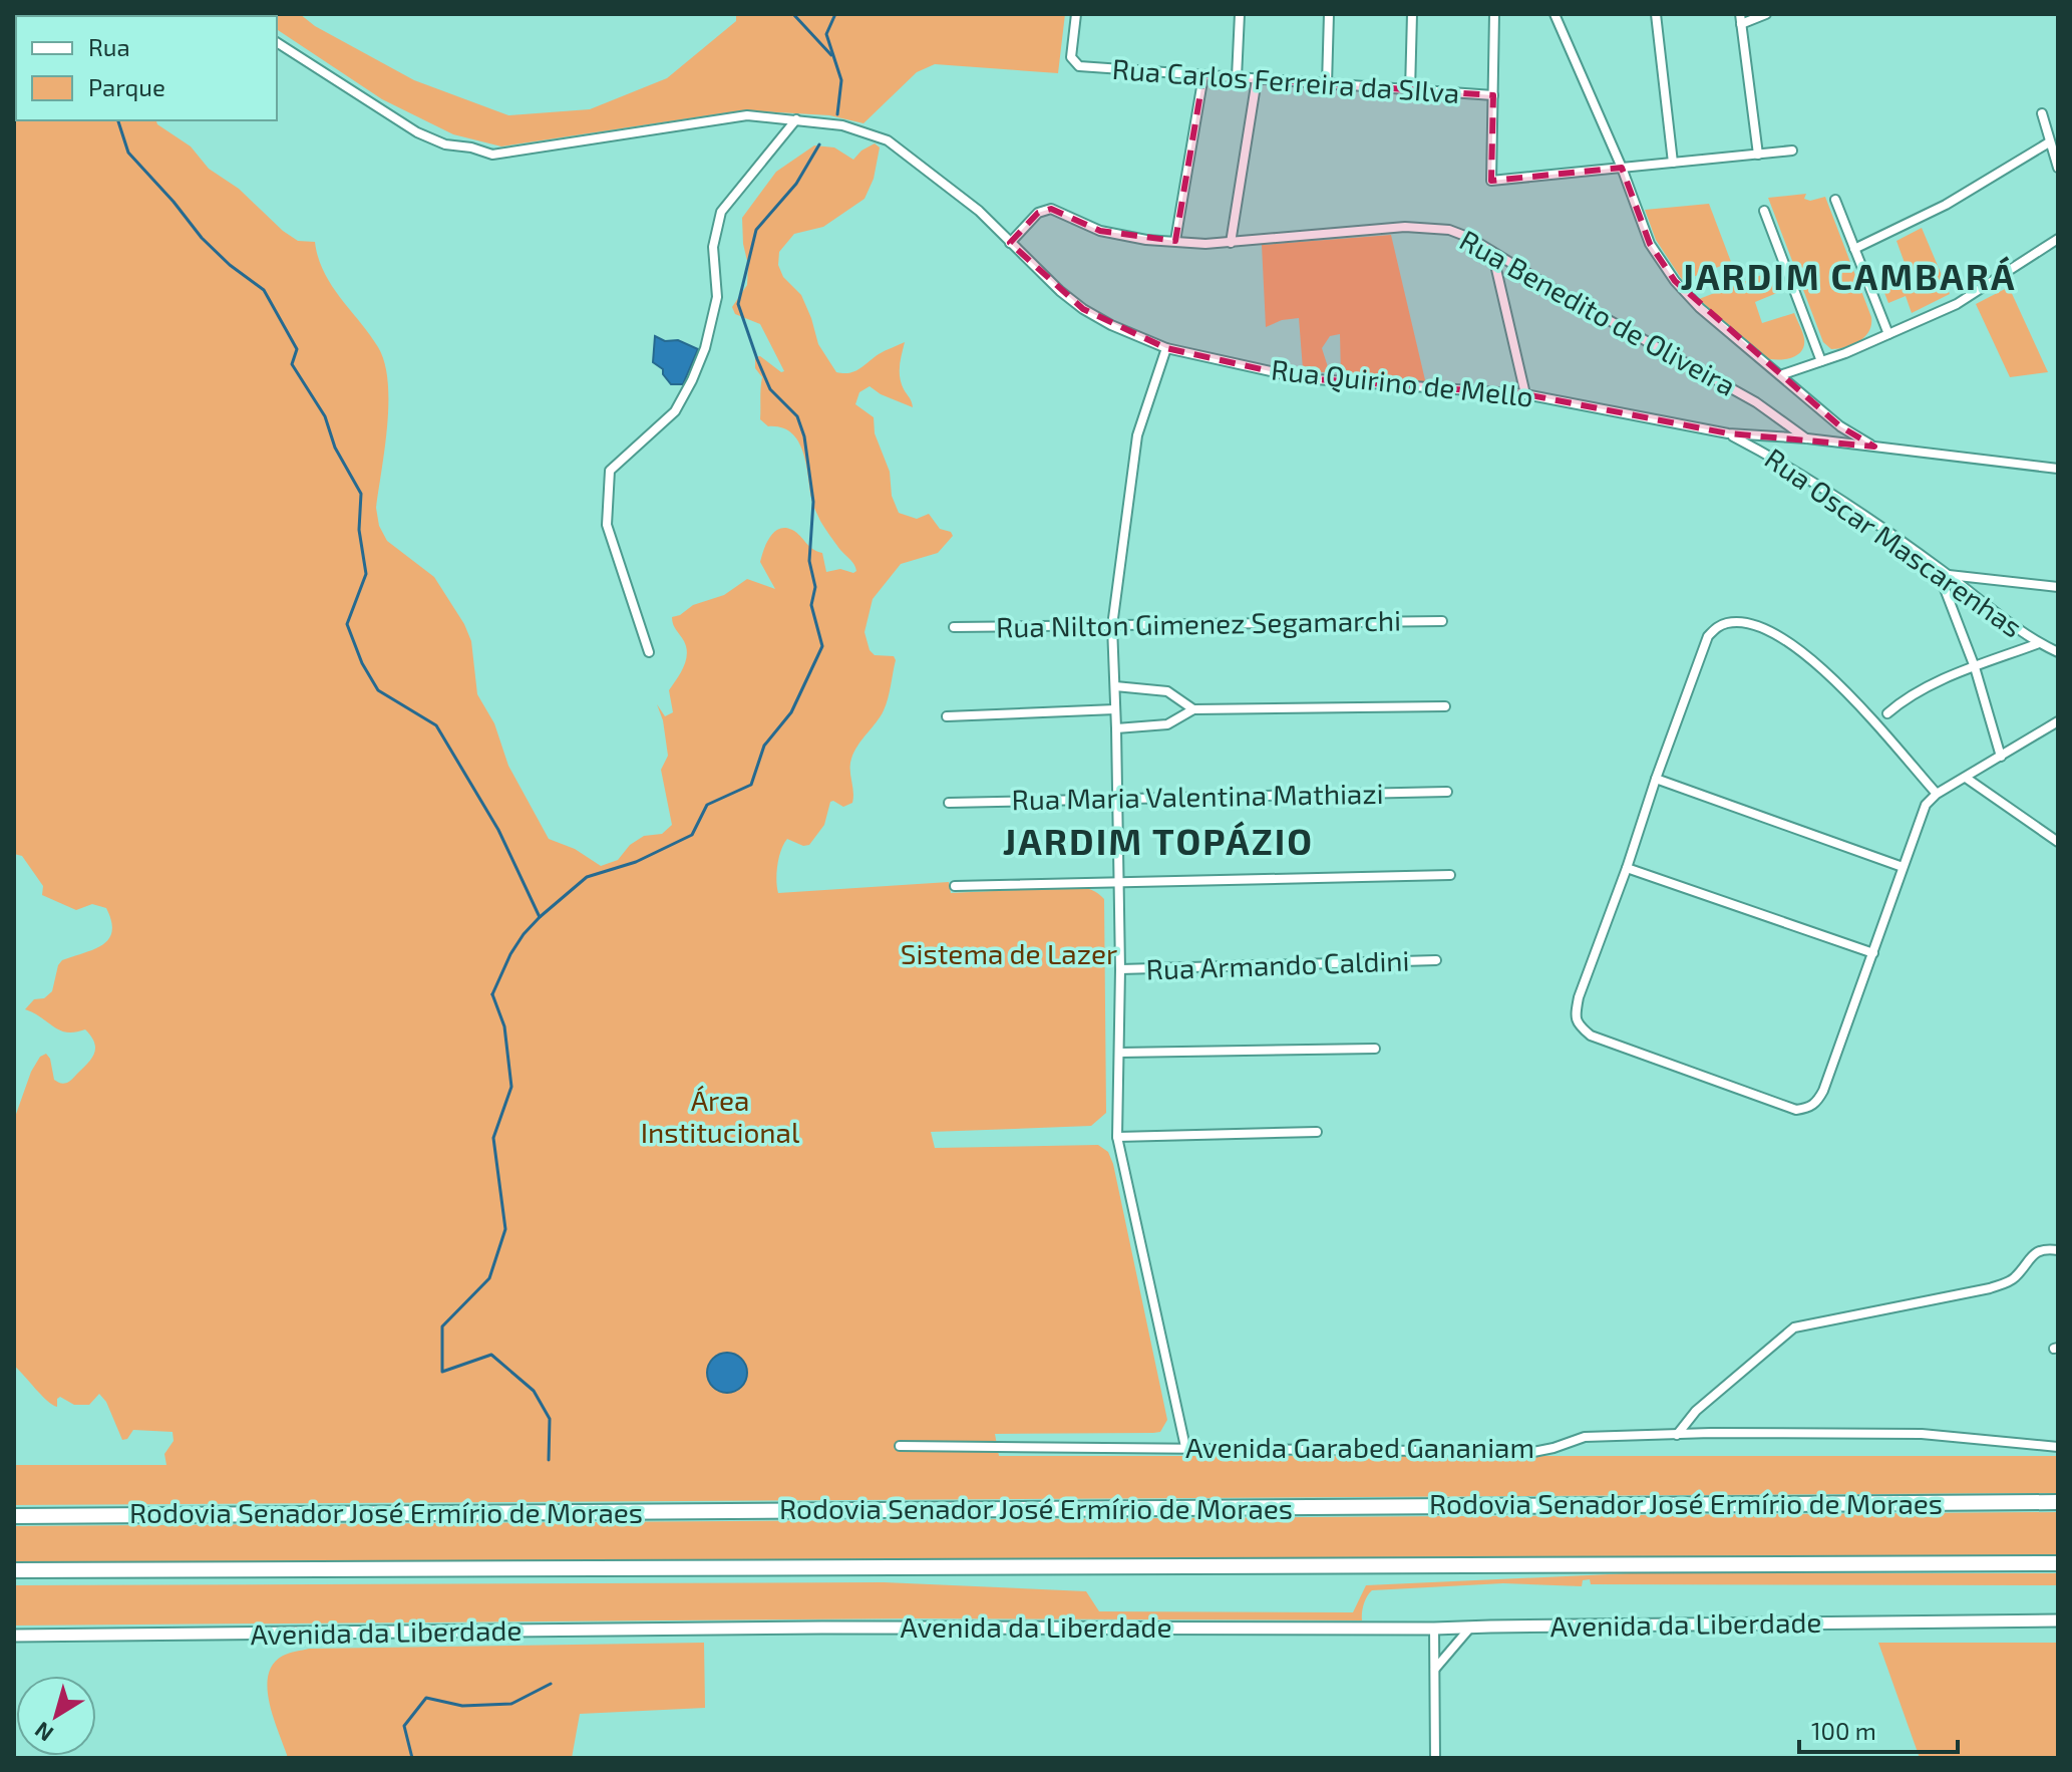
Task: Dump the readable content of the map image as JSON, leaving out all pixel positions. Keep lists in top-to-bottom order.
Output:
{
  "streets": {
    "highway": ["Rodovia Senador José Ermírio de Moraes"],
    "street": [
      "Rua Carlos Ferreira da SIlva",
      "Rua Benedito de Oliveira",
      "Rua Quirino de Mello",
      "Rua Oscar Mascarenhas",
      "Rua Nilton Gimenez Segamarchi",
      "Rua Maria Valentina Mathiazi",
      "Rua Armando Caldini",
      "Avenida Garabed Gananiam",
      "Avenida da Liberdade"
    ]
  },
  "crossings": [
    ["Rua Benedito de Oliveira", "Rua Quirino de Mello"],
    ["Rua Quirino de Mello", "Rua Oscar Mascarenhas"]
  ],
  "districts": ["JARDIM CAMBARÁ", "JARDIM TOPÁZIO"],
  "parks": ["Sistema de Lazer", "Área Institucional"],
  "legend": ["Rua", "Parque"],
  "scale_bar": "100 m",
  "north": "bottom left"
}
